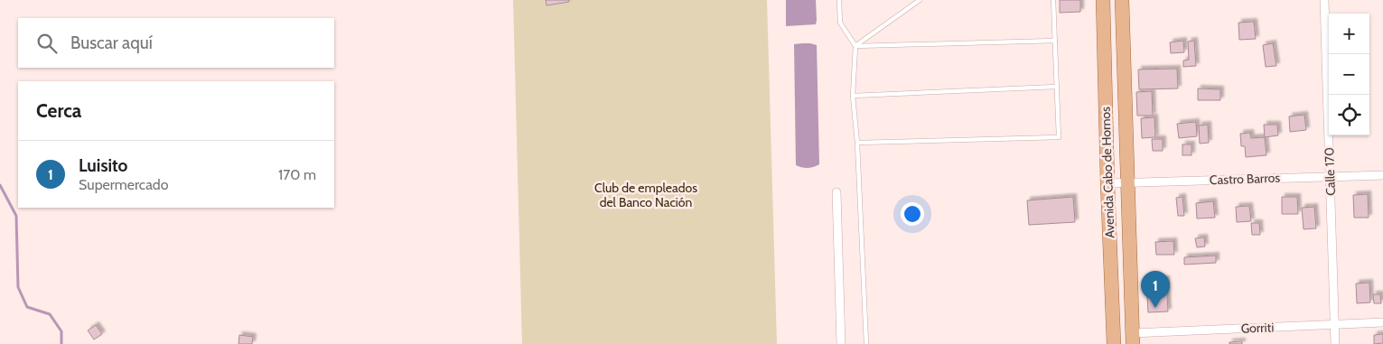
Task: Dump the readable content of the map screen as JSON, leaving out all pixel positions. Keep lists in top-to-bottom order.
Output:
{
  "streets": {
    "main road": ["Avenida Cabo de Hornos"],
    "street": ["Calle 170", "Castro Barros", "Gorriti"]
  },
  "crossings": [
    ["Calle 170", "Castro Barros"],
    ["Calle 170", "Gorriti"],
    ["Avenida Cabo de Hornos", "Castro Barros"],
    ["Avenida Cabo de Hornos", "Gorriti"]
  ],
  "parks": ["Club de empleados del Banco Nación"],
  "page": {
    "map_buttons": ["+", "−"],
    "search": "Buscar aquí",
    "heading": "Cerca",
    "list": [
      {
        "mark": "1",
        "name": "Luisito",
        "note": "Supermercado",
        "value": "170 m"
      }
    ],
    "pins": "1"
  }
}
